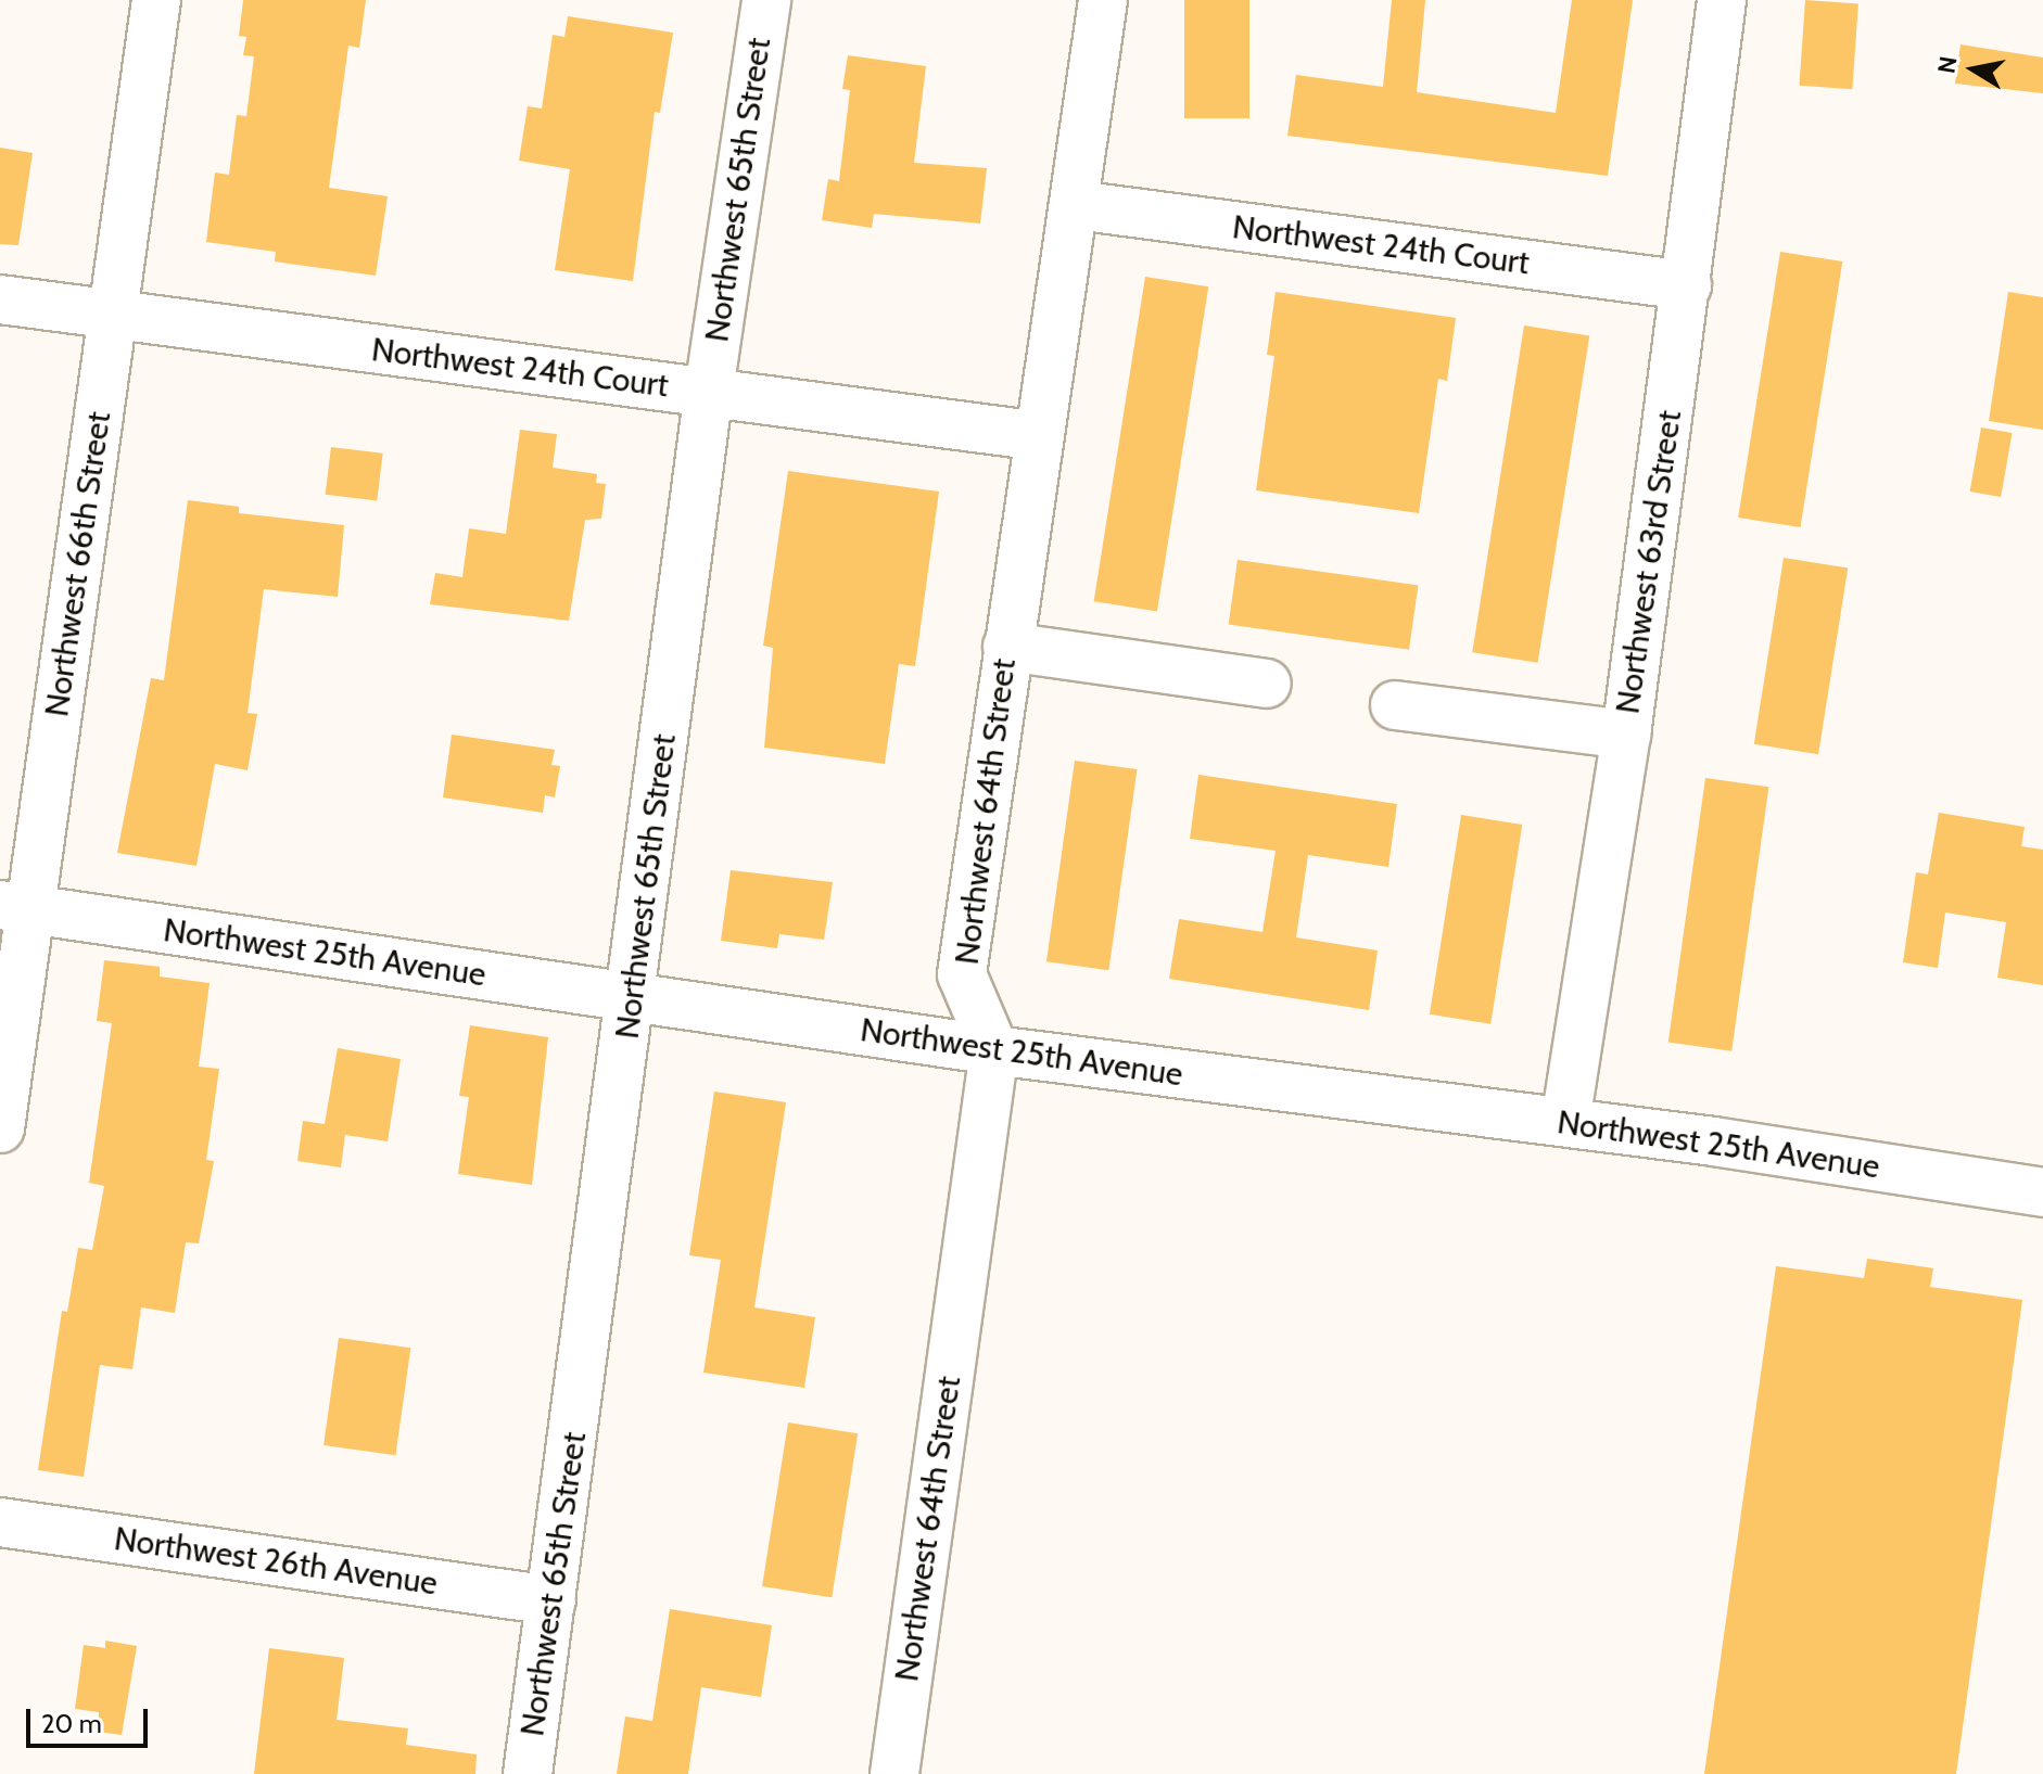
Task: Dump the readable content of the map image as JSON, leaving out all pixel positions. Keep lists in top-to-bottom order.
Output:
{
  "streets": {
    "street": [
      "Northwest 65th Street",
      "Northwest 24th Court",
      "Northwest 63rd Street",
      "Northwest 66th Street",
      "Northwest 64th Street",
      "Northwest 25th Avenue",
      "Northwest 26th Avenue"
    ]
  },
  "crossings": [
    ["Northwest 65th Street", "Northwest 24th Court"],
    ["Northwest 65th Street", "Northwest 25th Avenue"],
    ["Northwest 65th Street", "Northwest 26th Avenue"],
    ["Northwest 24th Court", "Northwest 63rd Street"],
    ["Northwest 24th Court", "Northwest 66th Street"],
    ["Northwest 24th Court", "Northwest 64th Street"],
    ["Northwest 63rd Street", "Northwest 25th Avenue"],
    ["Northwest 66th Street", "Northwest 25th Avenue"],
    ["Northwest 64th Street", "Northwest 25th Avenue"]
  ],
  "scale_bar": "20 m",
  "north": "left"
}
